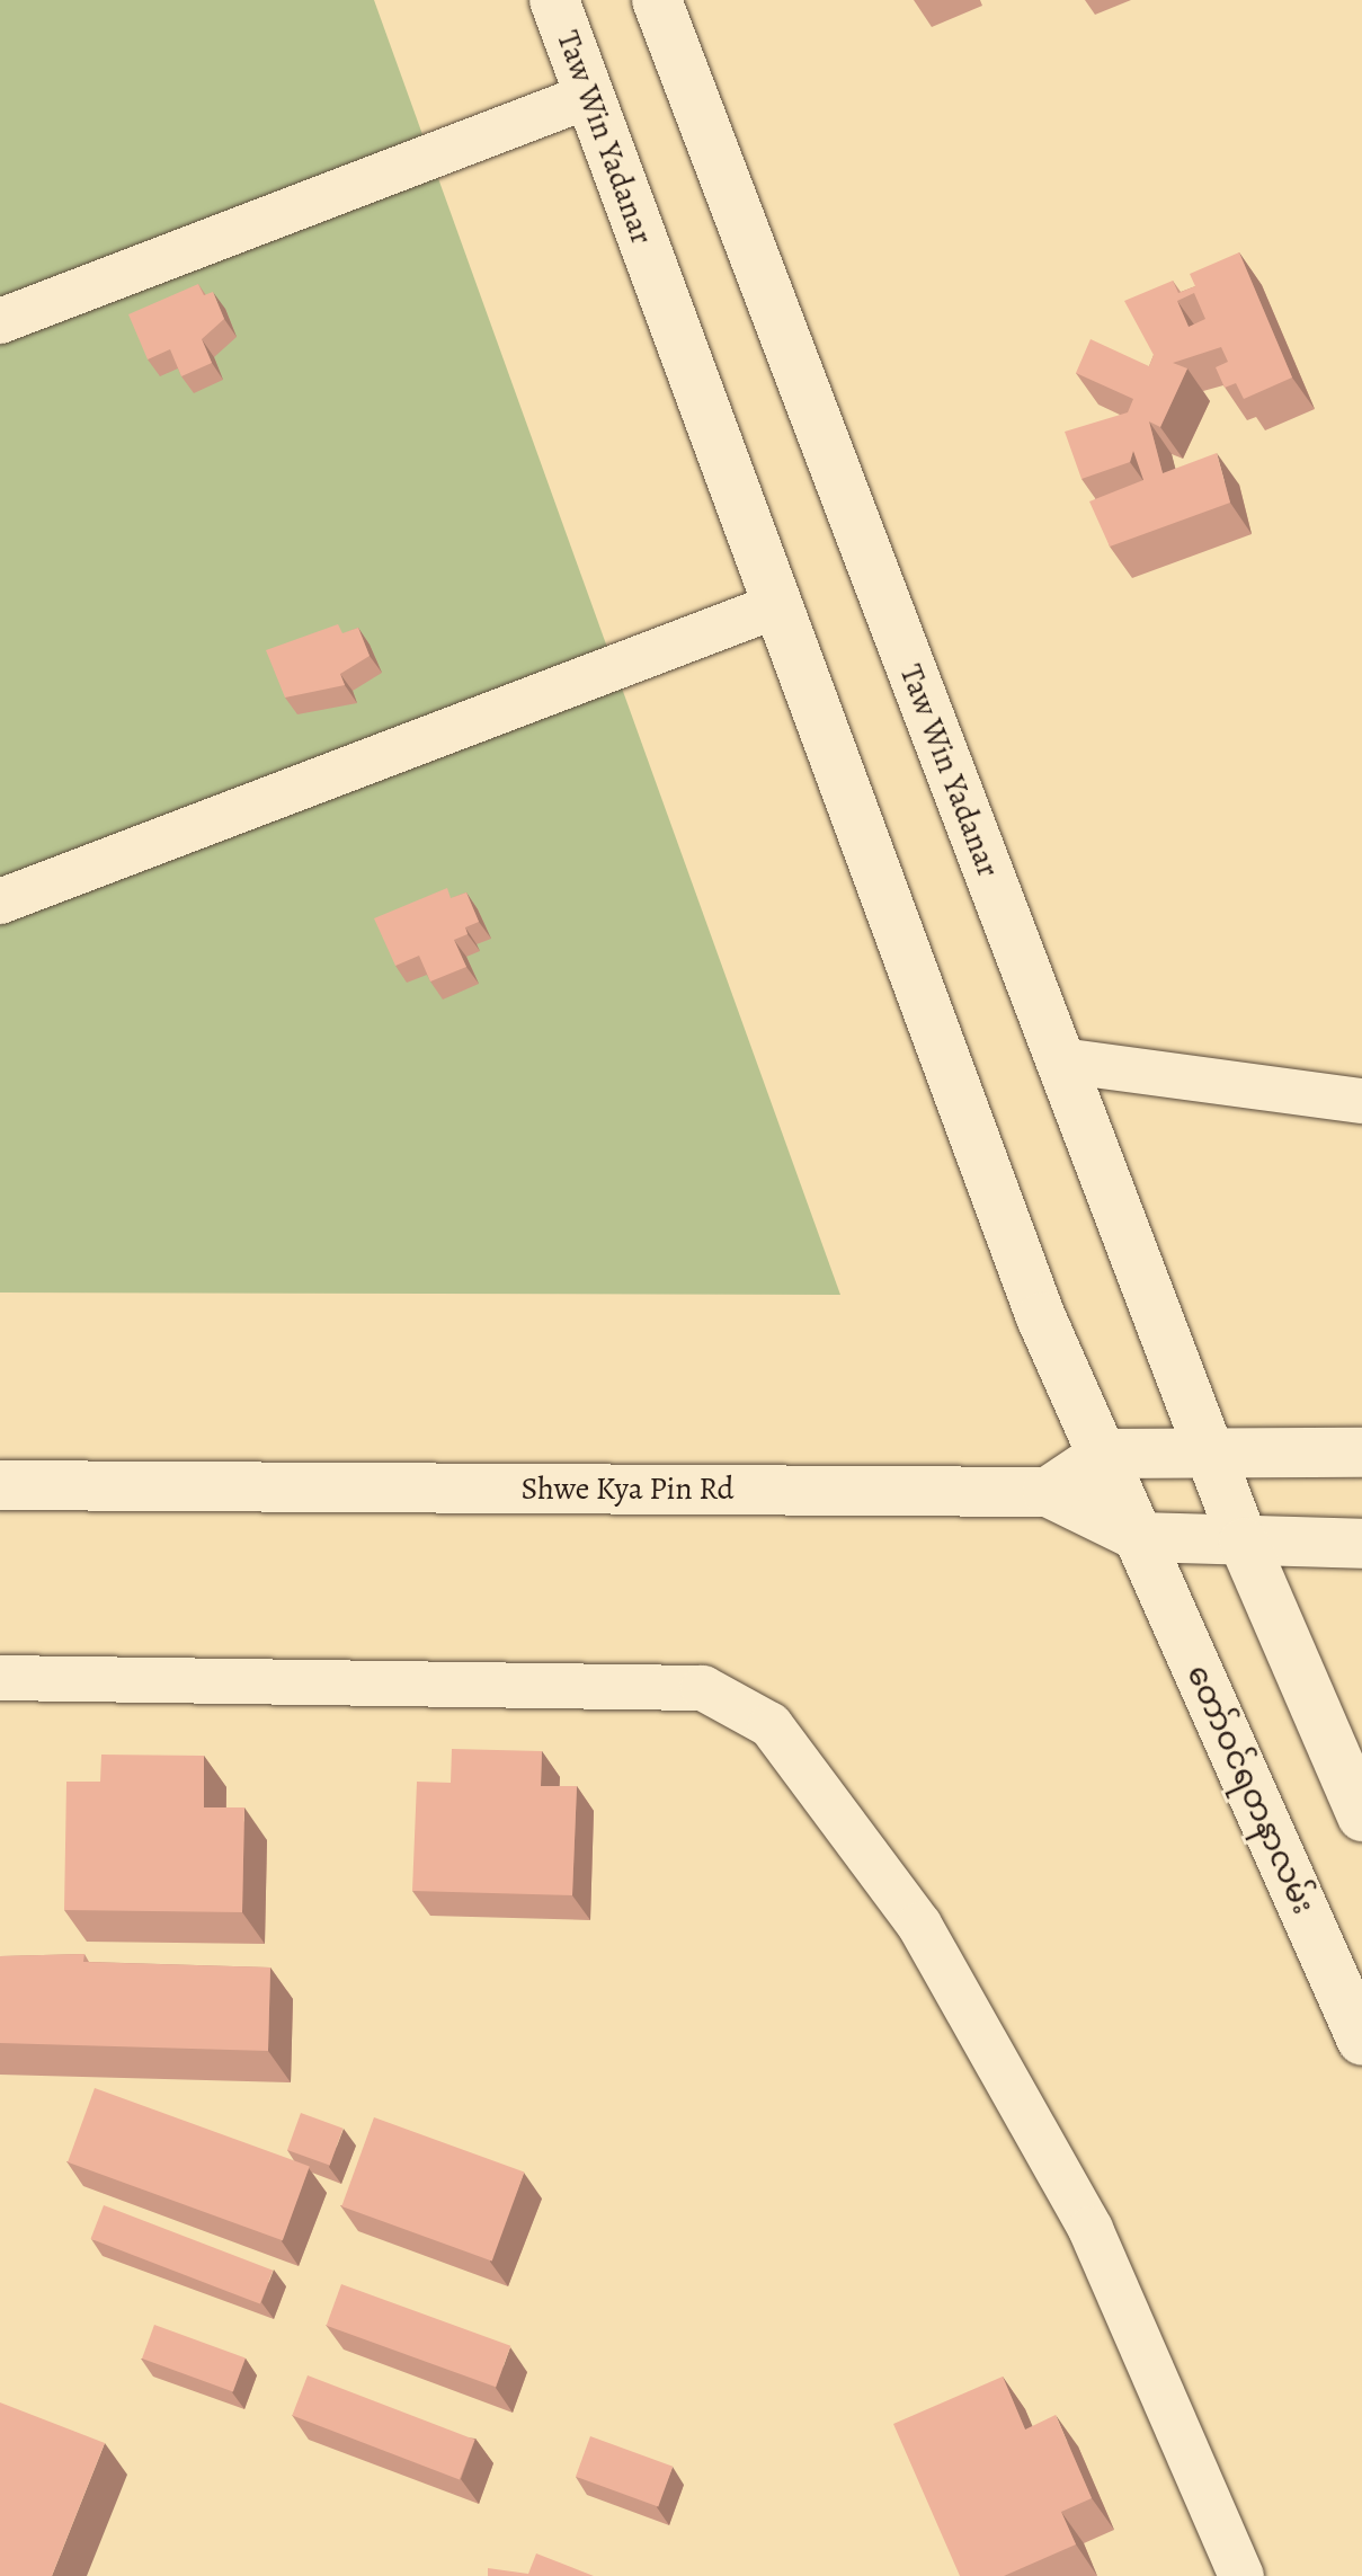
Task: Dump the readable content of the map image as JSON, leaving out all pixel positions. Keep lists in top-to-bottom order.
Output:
{
  "streets": {
    "main road": ["Taw Win Yadanar", "Shwe Kya Pin Rd", "တော်ဝင်ရတနာလမ်း"]
  },
  "crossings": [
    ["Taw Win Yadanar", "Shwe Kya Pin Rd"],
    ["Taw Win Yadanar", "တော်ဝင်ရတနာလမ်း"],
    ["Shwe Kya Pin Rd", "တော်ဝင်ရတနာလမ်း"]
  ]
}
